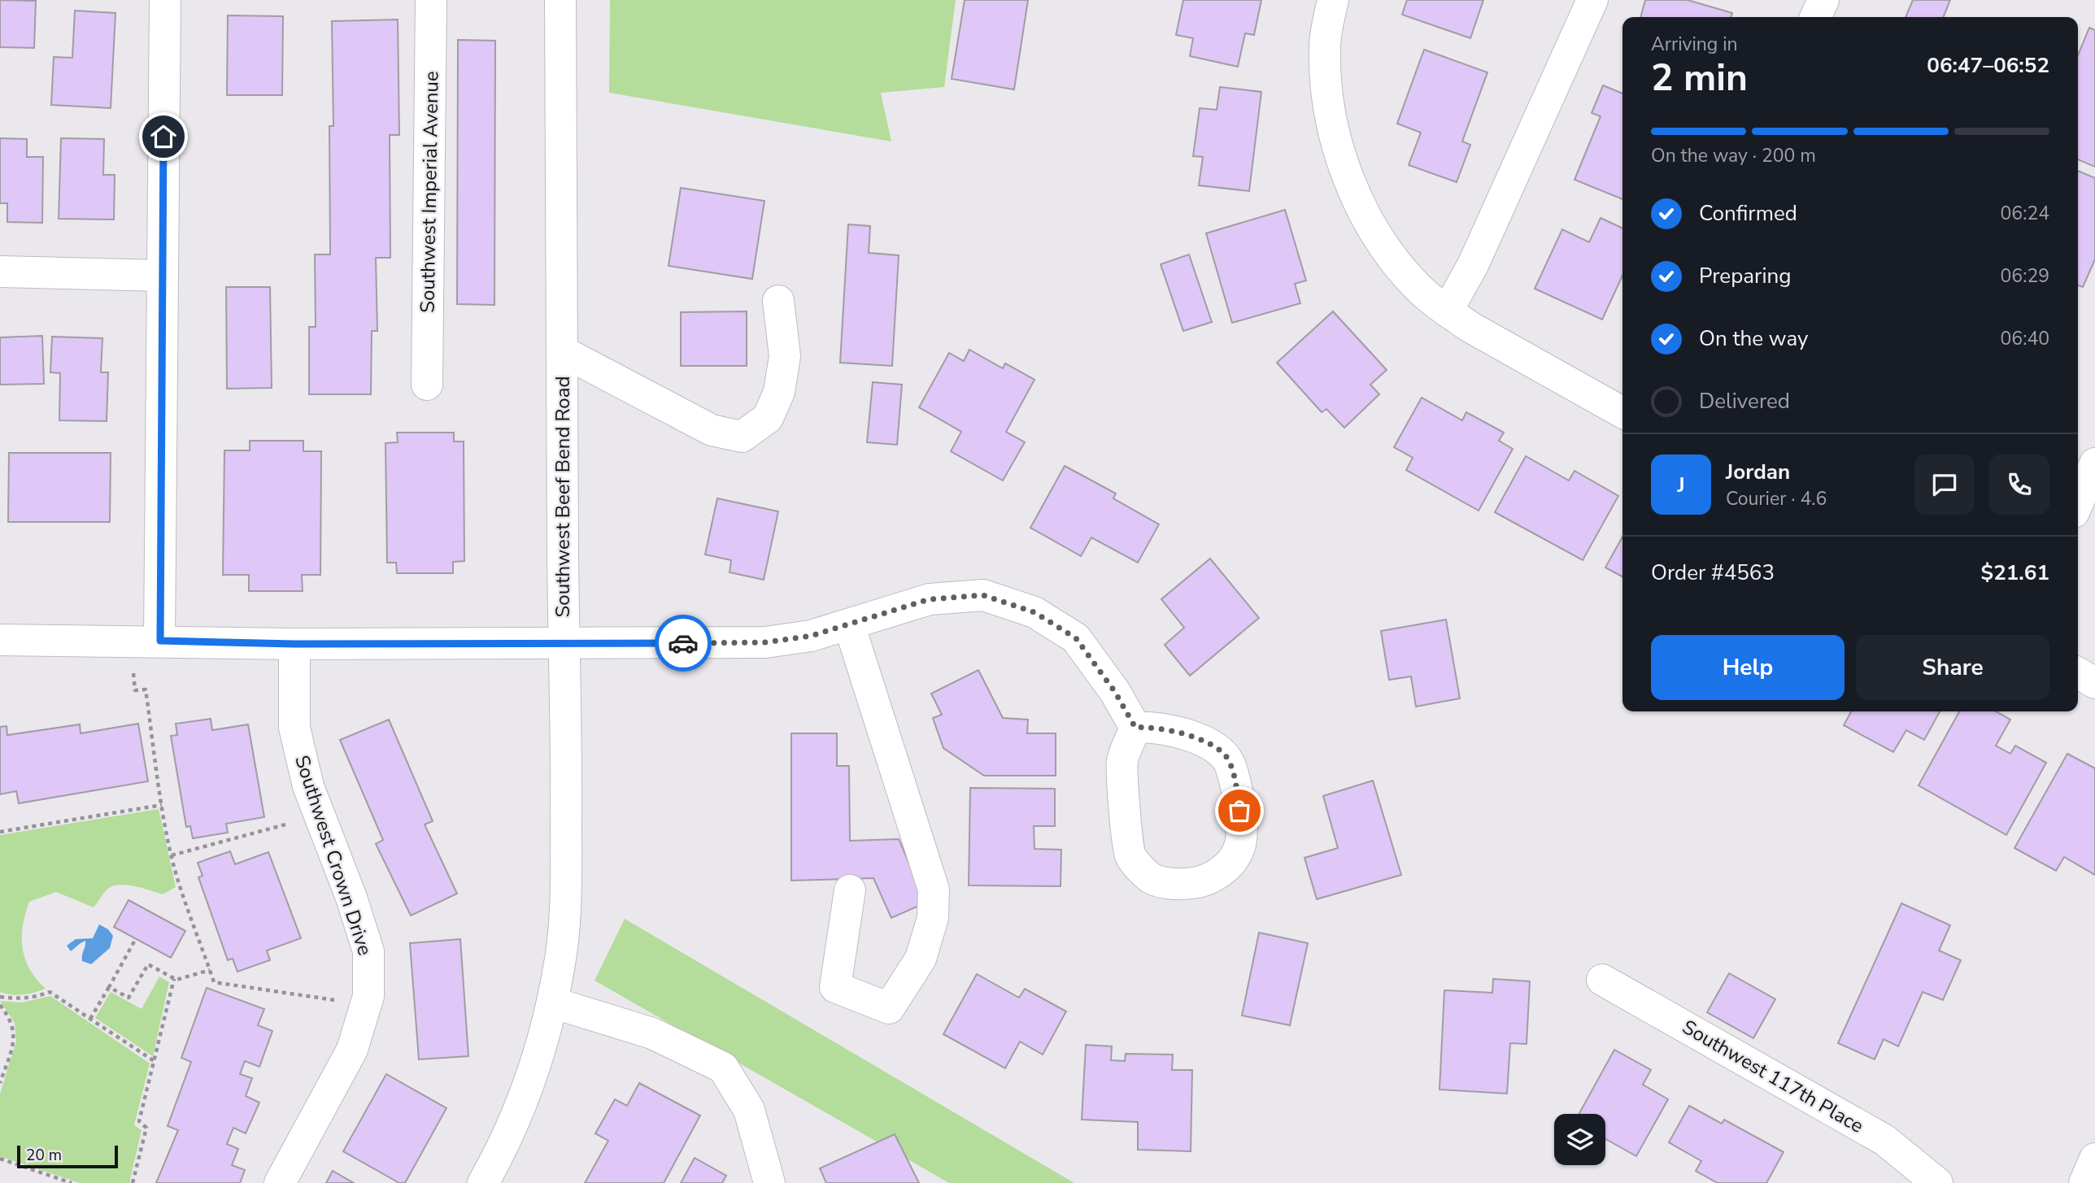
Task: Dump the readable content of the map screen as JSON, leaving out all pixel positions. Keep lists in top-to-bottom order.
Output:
{
  "streets": {
    "street": [
      "Southwest Imperial Avenue",
      "Southwest Beef Bend Road",
      "Southwest Crown Drive",
      "Southwest 117th Place"
    ]
  },
  "scale_bar": "20 m",
  "page": {
    "heading": ["2 min", "Arriving in", "06:47–06:52"],
    "panel": [
      "Jordan",
      "Courier · 4.6",
      "Order #4563",
      "$21.61"
    ],
    "bar": "On the way · 200 m",
    "list": [
      ["Confirmed", "06:24"],
      ["Preparing", "06:29"],
      ["On the way", "06:40"],
      "Delivered"
    ],
    "round": "J",
    "buttons": ["Help", "Share"],
    "scale": "20 m"
  }
}
